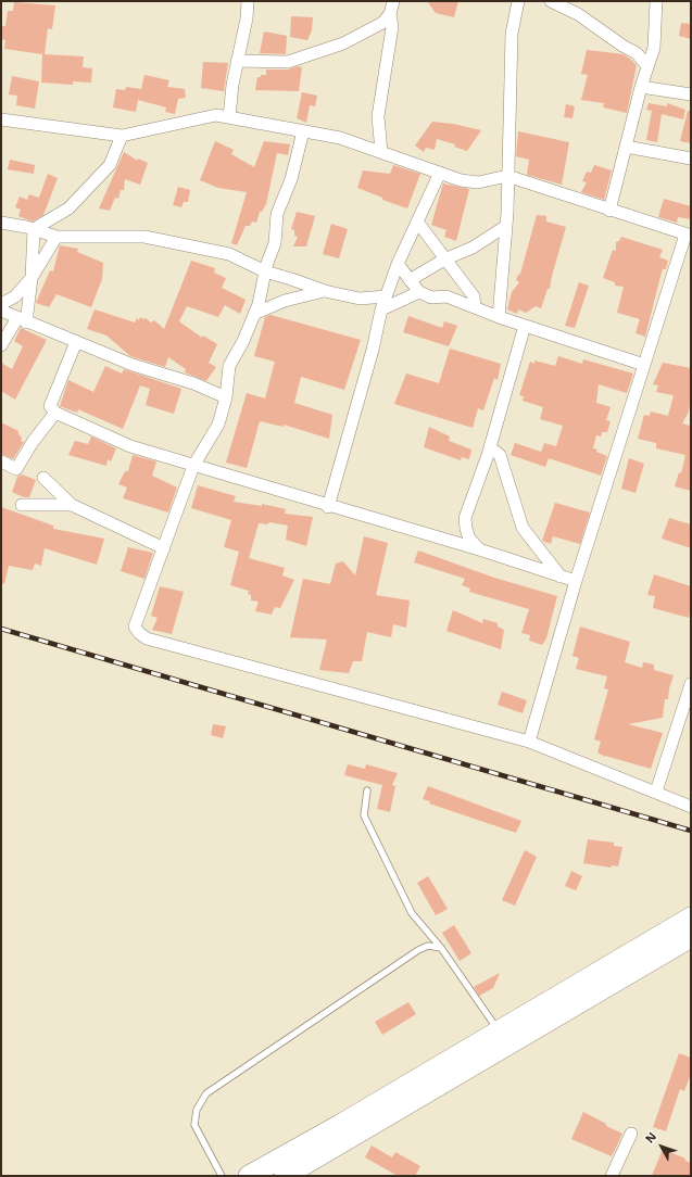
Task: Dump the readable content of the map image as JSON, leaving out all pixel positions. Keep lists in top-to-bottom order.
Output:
{
  "north": "top left"
}
